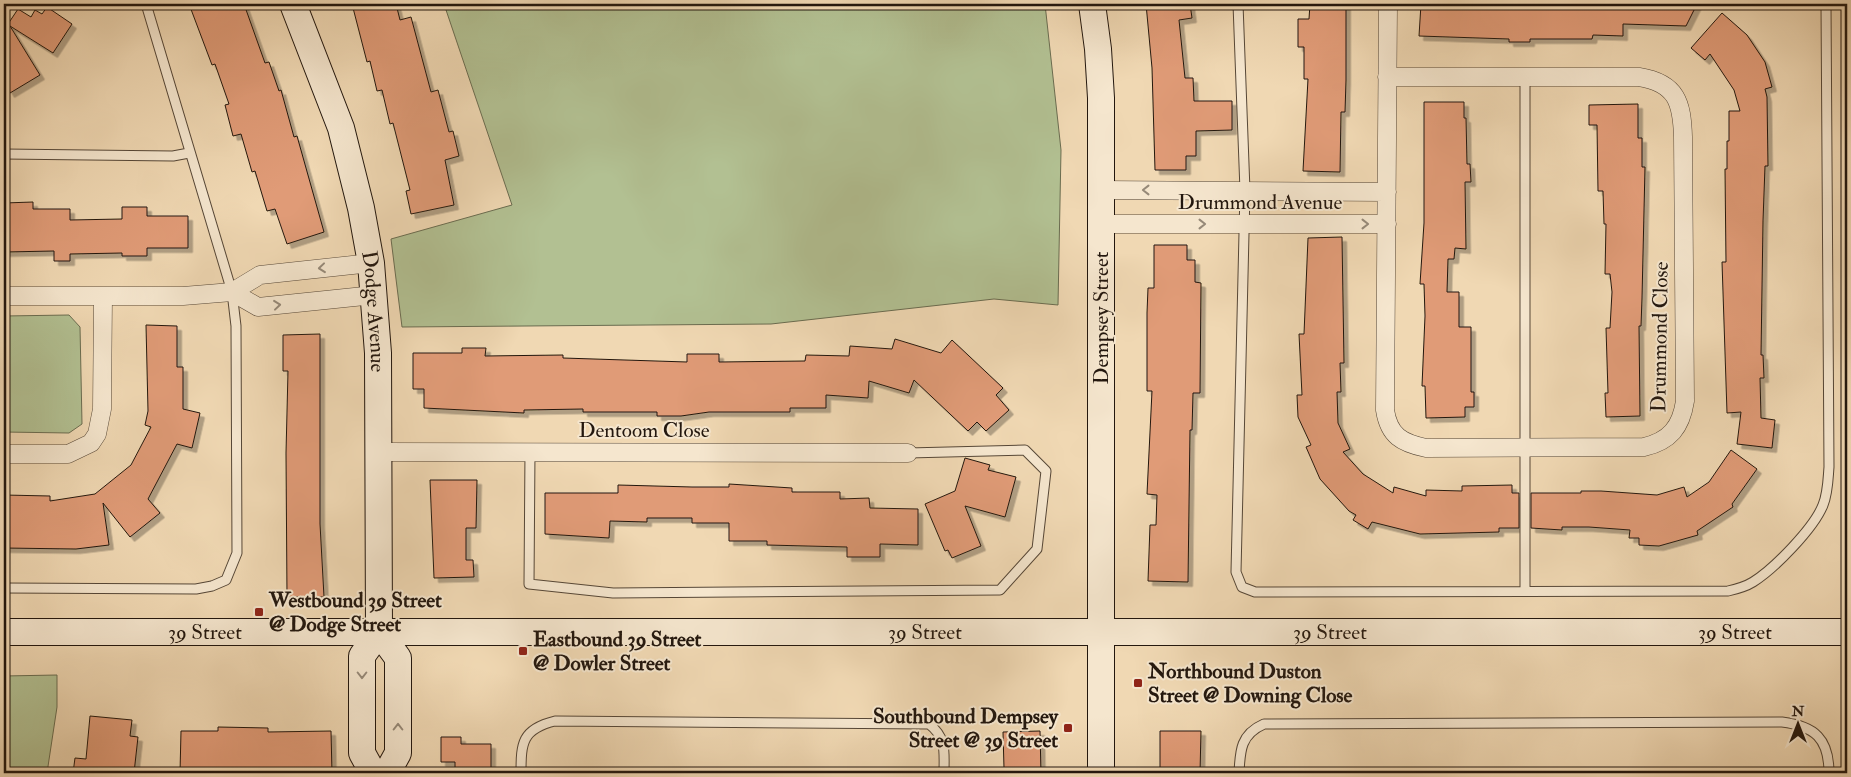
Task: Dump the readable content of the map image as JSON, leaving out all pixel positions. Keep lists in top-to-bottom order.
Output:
{
  "streets": {
    "street": [
      "Drummond Avenue",
      "Dodge Avenue",
      "Dempsey Street",
      "Drummond Close",
      "Dentoom Close",
      "39 Street"
    ]
  },
  "crossings": [
    ["Drummond Avenue", "Dempsey Street"],
    ["Drummond Avenue", "Drummond Close"],
    ["Dodge Avenue", "Dentoom Close"],
    ["Dodge Avenue", "39 Street"],
    ["Dempsey Street", "39 Street"]
  ],
  "places": {
    "transit": [
      "Westbound 39 Street @ Dodge Street",
      "Eastbound 39 Street @ Dowler Street",
      "Northbound Duston Street @ Downing Close",
      "Southbound Dempsey Street @ 39 Street"
    ]
  },
  "north": "top"
}
